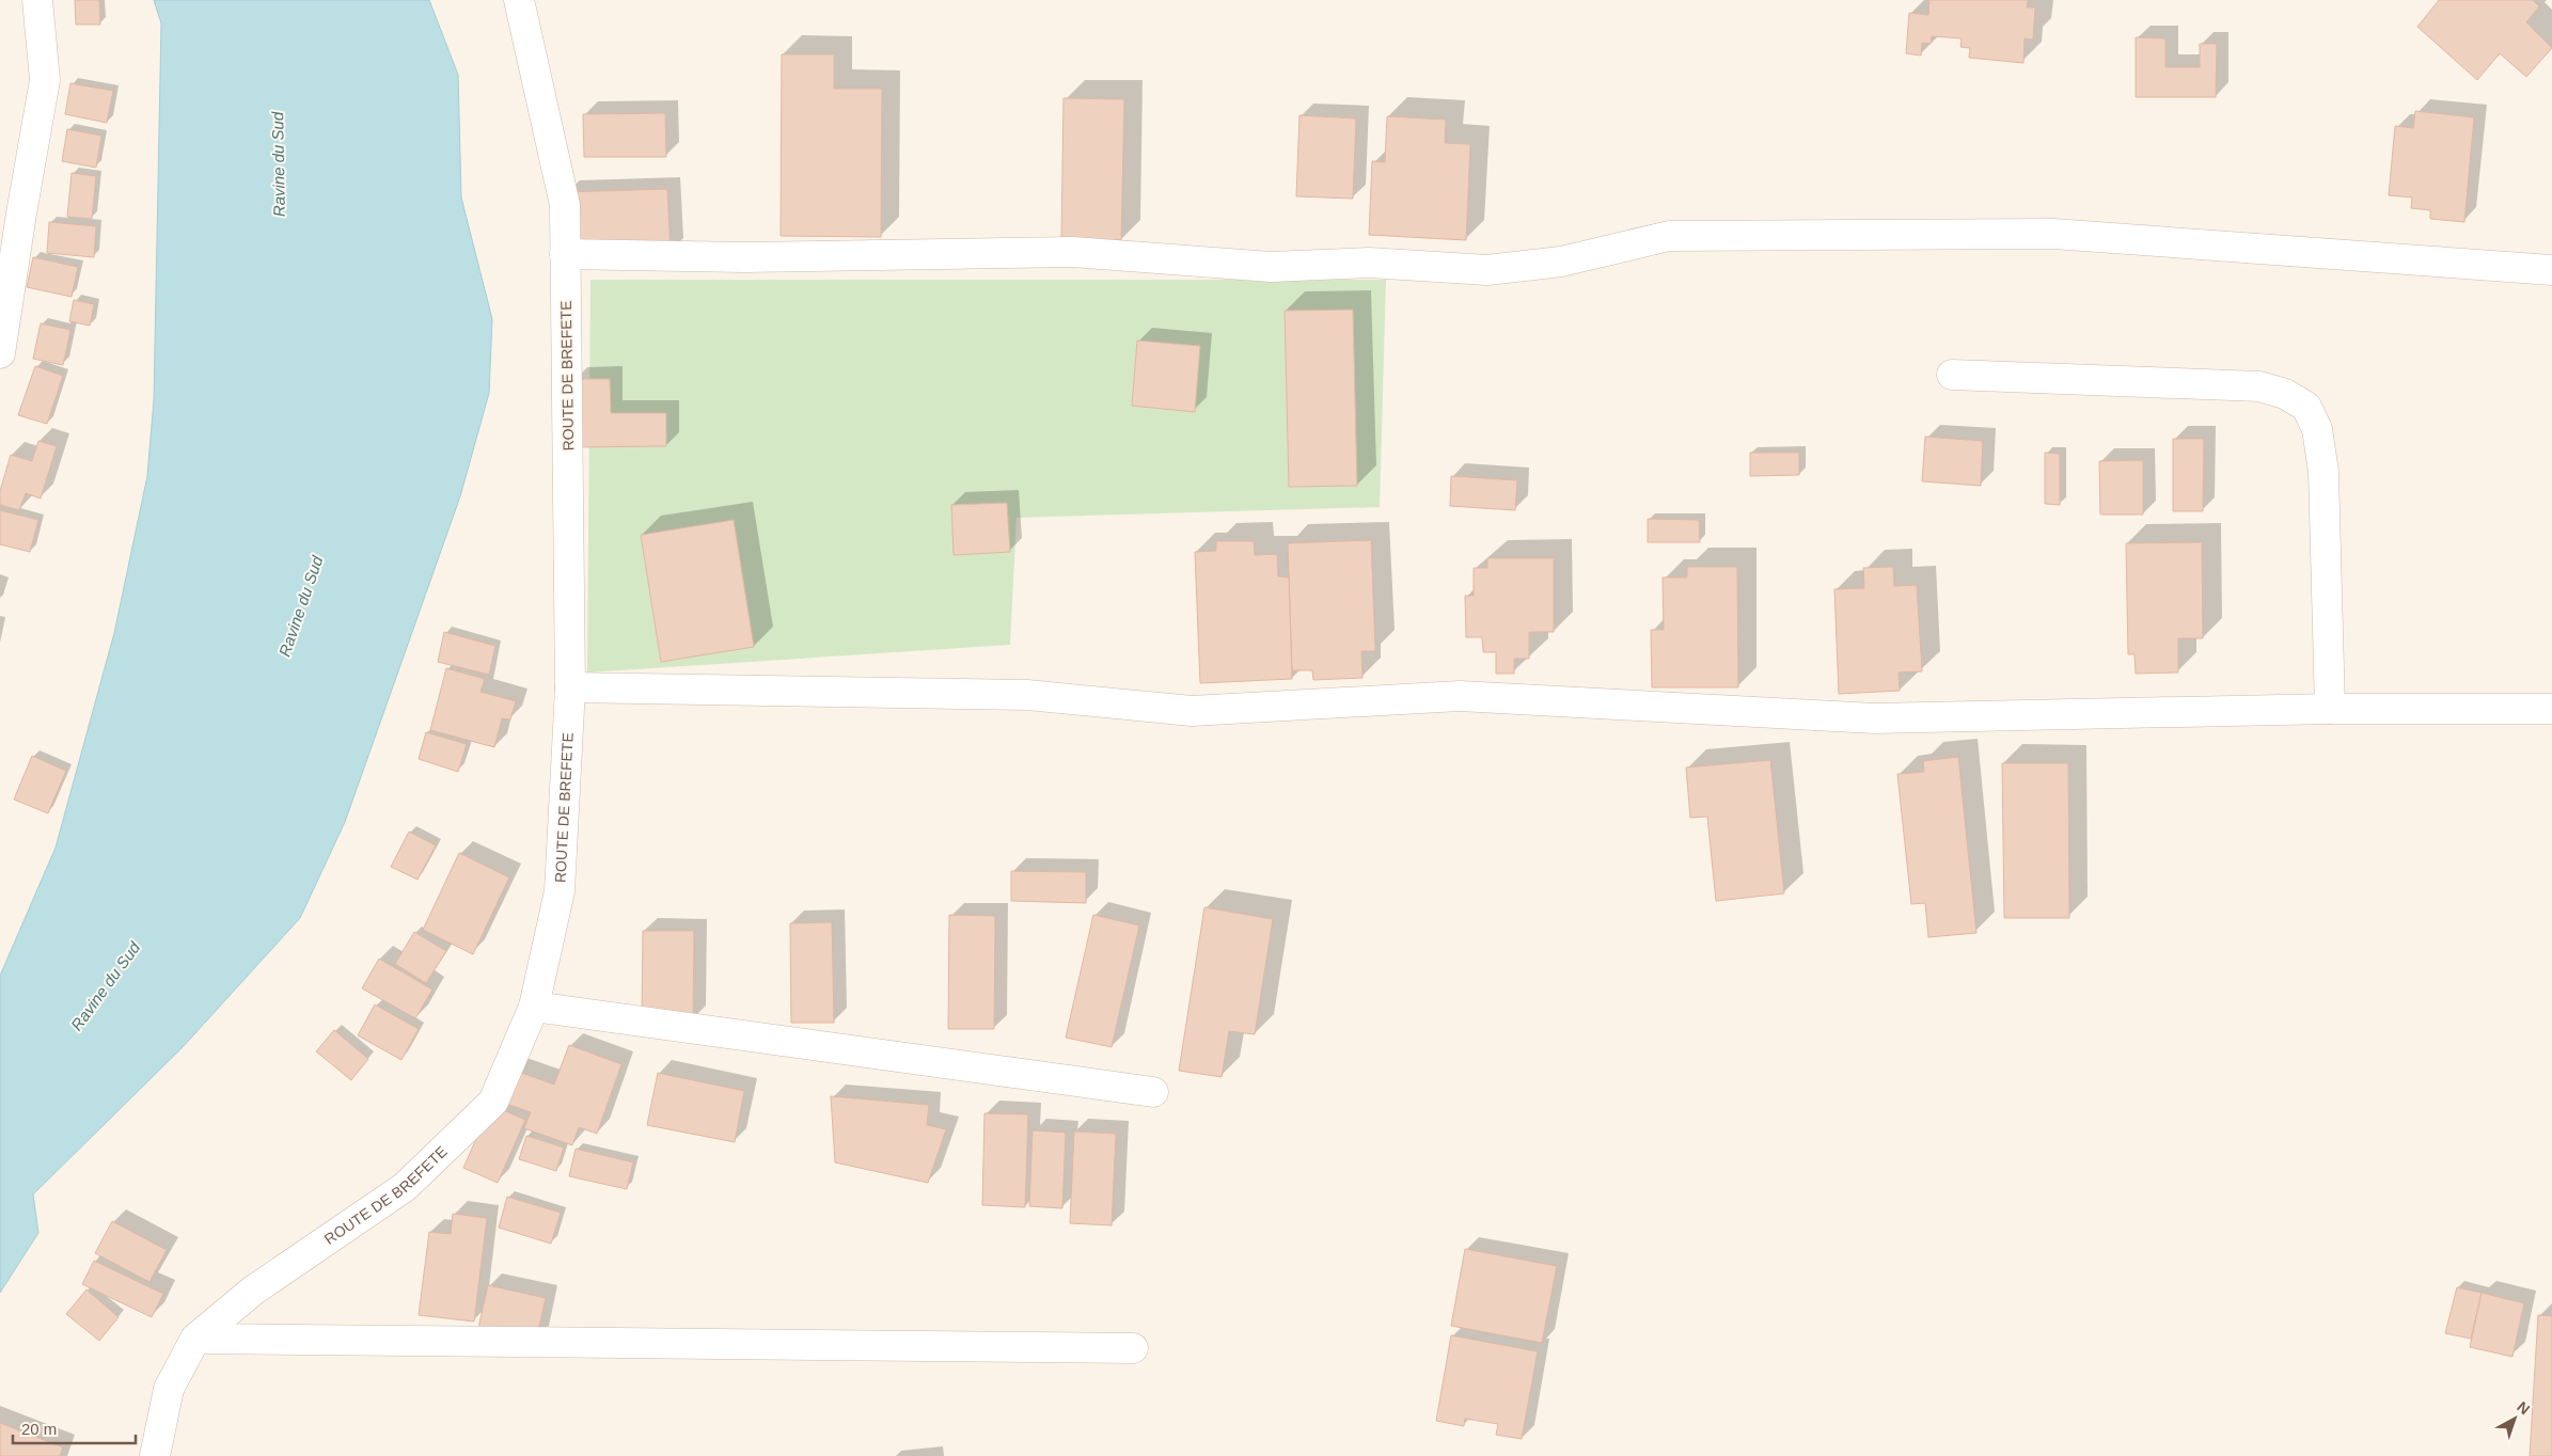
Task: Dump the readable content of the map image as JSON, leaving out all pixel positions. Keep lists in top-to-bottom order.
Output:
{
  "streets": {
    "street": ["ROUTE DE BREFETE"]
  },
  "water": ["Ravine du Sud"],
  "scale_bar": "20 m",
  "north": "top right"
}
